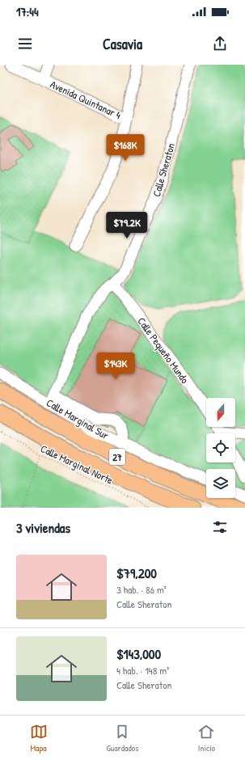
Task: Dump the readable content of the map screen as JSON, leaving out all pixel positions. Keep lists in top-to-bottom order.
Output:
{
  "streets": {
    "highway": ["27"],
    "street": [
      "Avenida Quintanar 4",
      "Calle Sheraton",
      "Calle Pequeño Mundo",
      "Calle Marginal Sur"
    ],
    "path": ["Calle Marginal Norte"]
  },
  "crossings": [
    ["Calle Sheraton", "Calle Pequeño Mundo"],
    ["Calle Sheraton", "Calle Marginal Sur"]
  ],
  "north": "bottom",
  "page": {
    "status": "17:44",
    "header": "Casavia",
    "price": ["$168K", "$79.2K", "$143K"],
    "heading": "3 viviendas",
    "list": [
      {
        "name": "$79,200",
        "note": "3 hab. · 86 m² · Calle Sheraton"
      },
      {
        "name": "$143,000",
        "note": "4 hab. · 148 m² · Calle Sheraton"
      }
    ],
    "tabs": ["Mapa", "Guardados", "Inicio"]
  }
}
